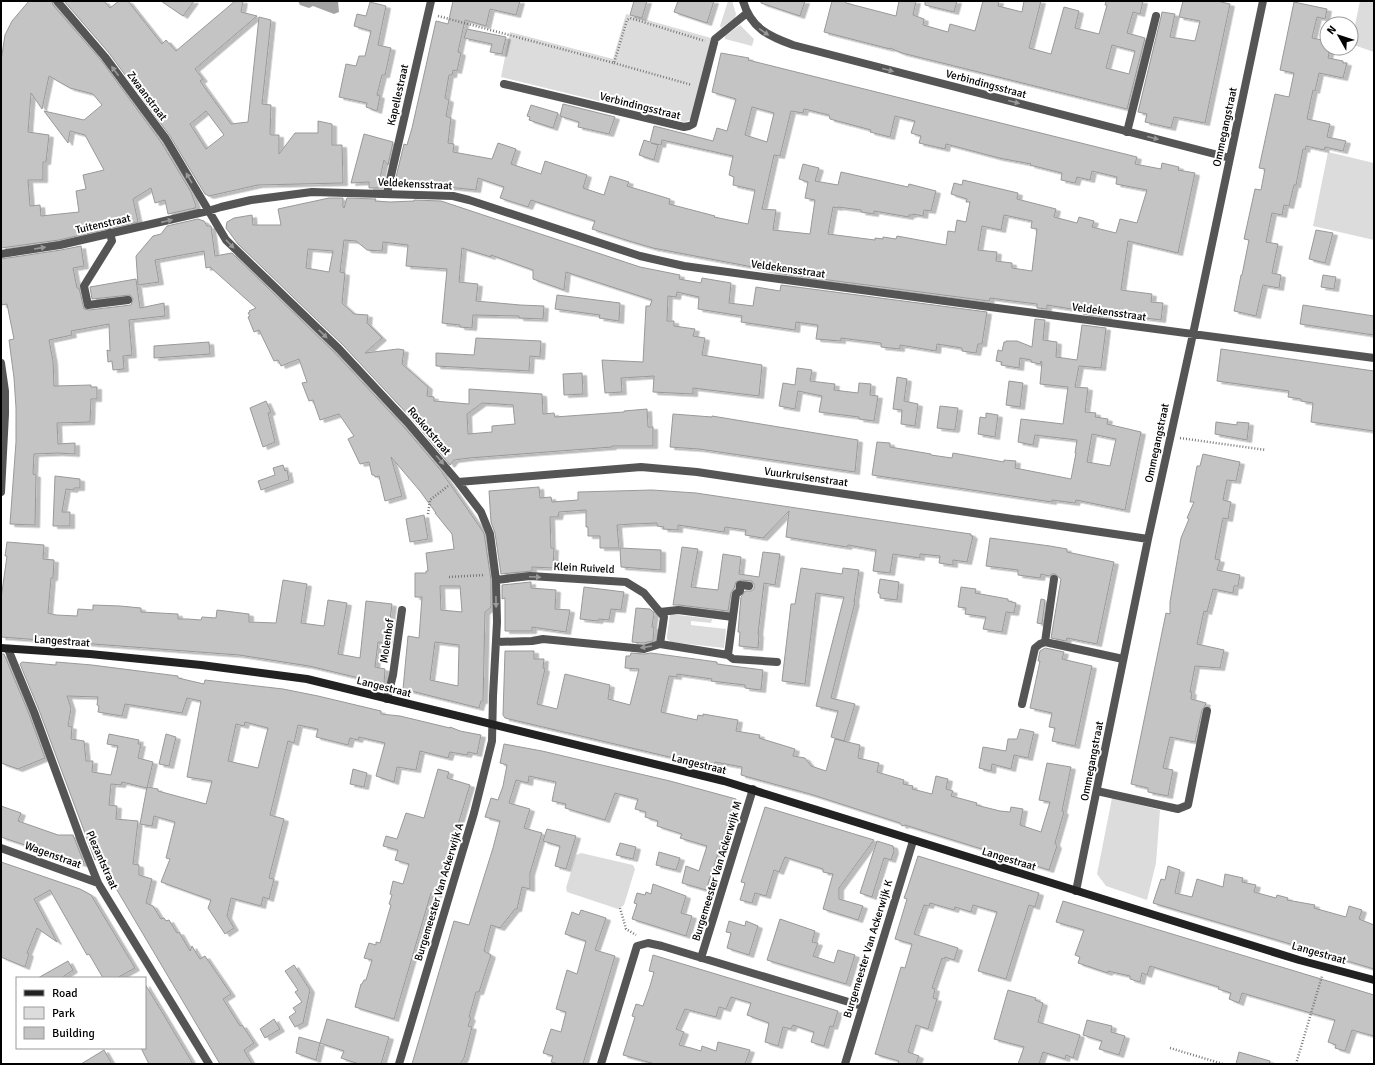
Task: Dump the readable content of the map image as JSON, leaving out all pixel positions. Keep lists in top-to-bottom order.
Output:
{
  "streets": {
    "street": [
      "Verbindingsstraat",
      "Kapellestraat",
      "Zwaanstraat",
      "Ommegangstraat",
      "Veldekensstraat",
      "Tuitenstraat",
      "Roskotstraat",
      "Vuurkruisenstraat",
      "Klein Ruiveld",
      "Langestraat",
      "Molenhof",
      "Wagenstraat",
      "Plezantstraat",
      "Burgemeester Van Ackerwijk M",
      "Burgemeester Van Ackerwijk A",
      "Burgemeester Van Ackerwijk K"
    ]
  },
  "crossings": [
    ["Verbindingsstraat", "Ommegangstraat"],
    ["Kapellestraat", "Veldekensstraat"],
    ["Zwaanstraat", "Veldekensstraat"],
    ["Zwaanstraat", "Tuitenstraat"],
    ["Zwaanstraat", "Roskotstraat"],
    ["Ommegangstraat", "Veldekensstraat"],
    ["Ommegangstraat", "Vuurkruisenstraat"],
    ["Ommegangstraat", "Langestraat"],
    ["Veldekensstraat", "Tuitenstraat"],
    ["Veldekensstraat", "Roskotstraat"],
    ["Tuitenstraat", "Roskotstraat"],
    ["Roskotstraat", "Vuurkruisenstraat"],
    ["Roskotstraat", "Klein Ruiveld"],
    ["Roskotstraat", "Langestraat"],
    ["Roskotstraat", "Burgemeester Van Ackerwijk A"],
    ["Langestraat", "Molenhof"],
    ["Langestraat", "Plezantstraat"],
    ["Langestraat", "Burgemeester Van Ackerwijk M"],
    ["Langestraat", "Burgemeester Van Ackerwijk A"],
    ["Langestraat", "Burgemeester Van Ackerwijk K"],
    ["Wagenstraat", "Plezantstraat"]
  ],
  "one_way": [
    "Verbindingsstraat",
    "Zwaanstraat",
    "Tuitenstraat",
    "Roskotstraat"
  ],
  "legend": ["Road", "Park", "Building"],
  "north": "top left"
}
